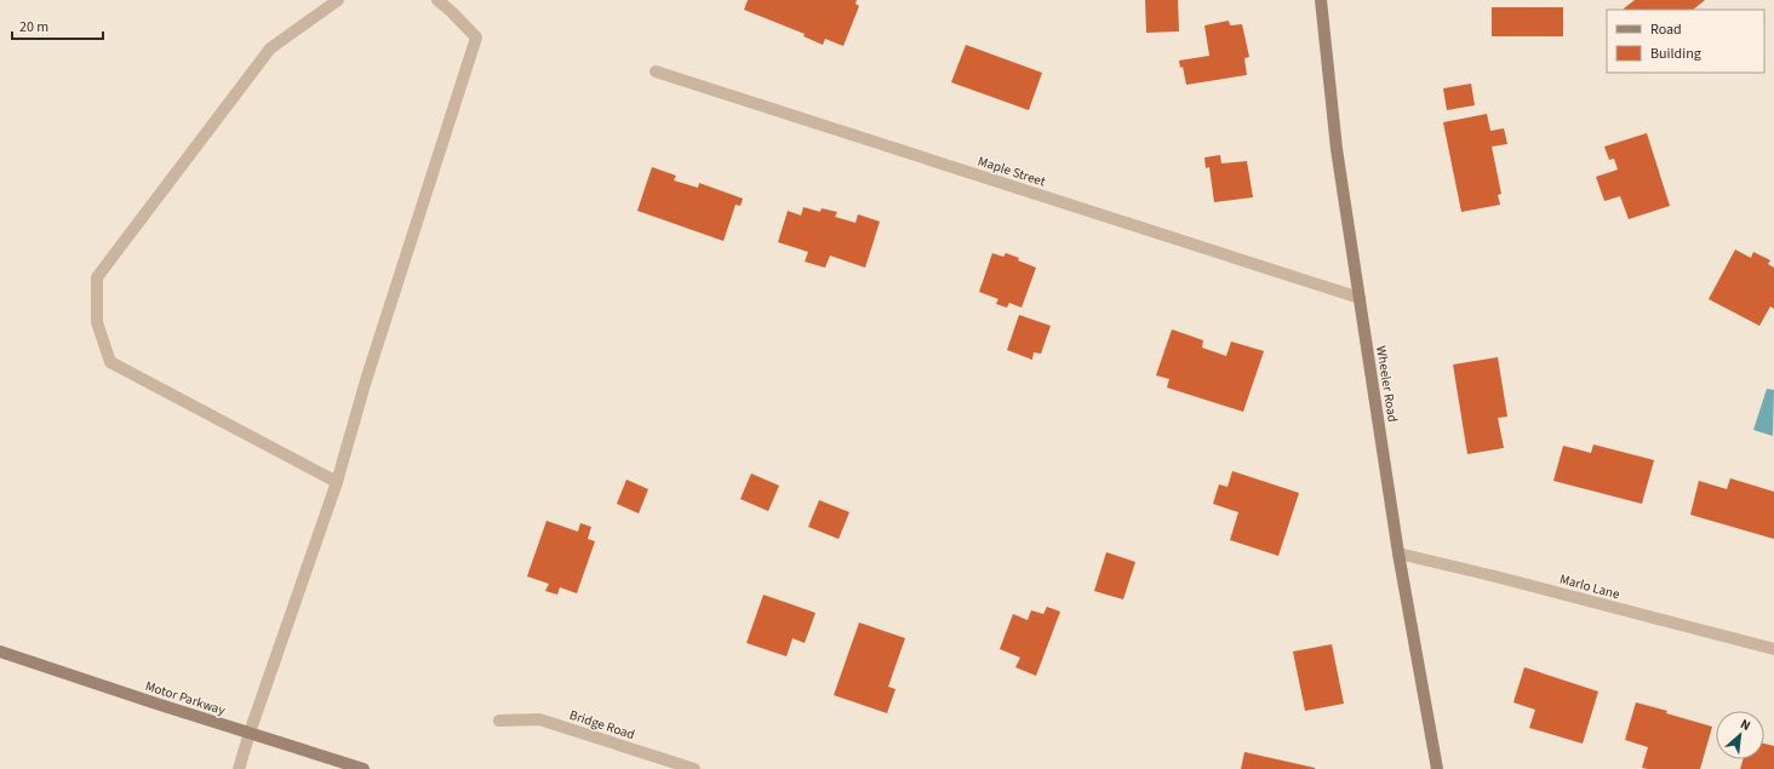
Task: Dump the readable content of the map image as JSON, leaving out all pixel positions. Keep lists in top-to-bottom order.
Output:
{
  "streets": {
    "main road": ["Wheeler Road", "Motor Parkway"],
    "street": ["Maple Street", "Marlo Lane", "Bridge Road"]
  },
  "crossings": [
    ["Maple Street", "Wheeler Road"],
    ["Wheeler Road", "Marlo Lane"]
  ],
  "legend": ["Road", "Building"],
  "scale_bar": "20 m",
  "north": "top right"
}
